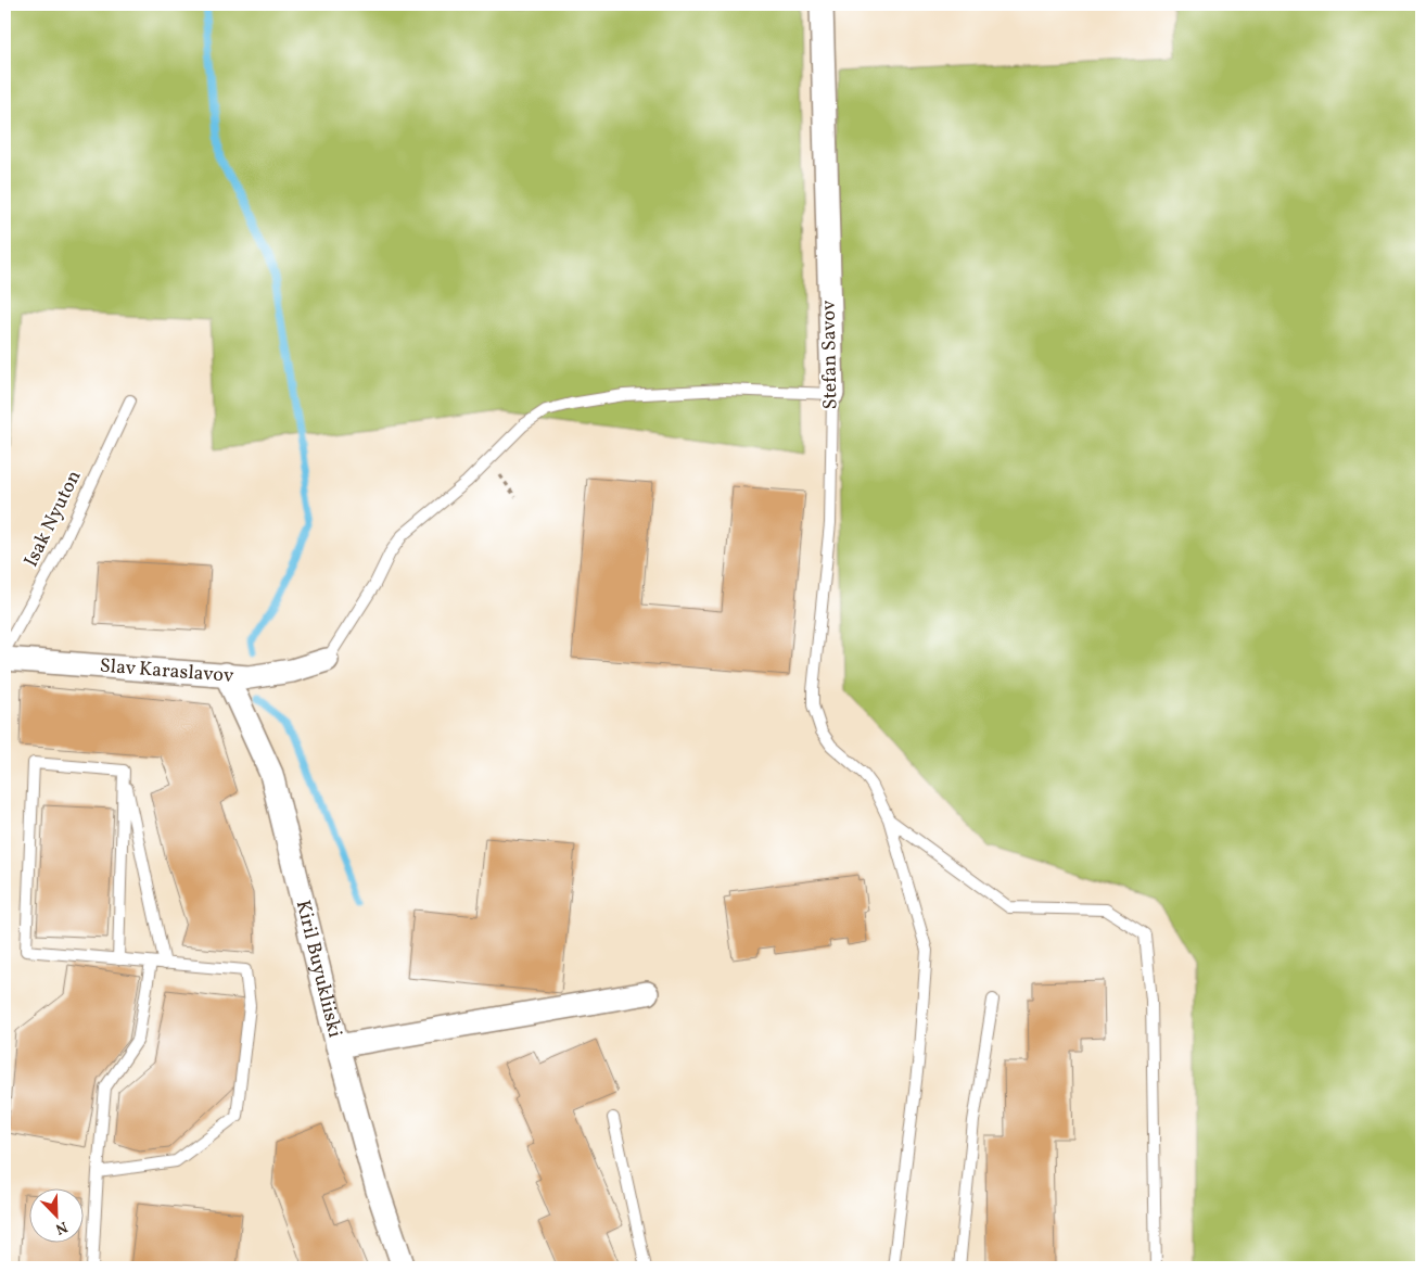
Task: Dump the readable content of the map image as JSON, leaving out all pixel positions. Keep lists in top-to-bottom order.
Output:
{
  "streets": {
    "street": ["Stefan Savov", "Slav Karaslavov", "Kiril Buyukliiski"],
    "lane": ["Isak Nyuton"]
  },
  "crossings": [
    ["Slav Karaslavov", "Kiril Buyukliiski"]
  ],
  "north": "bottom right"
}
